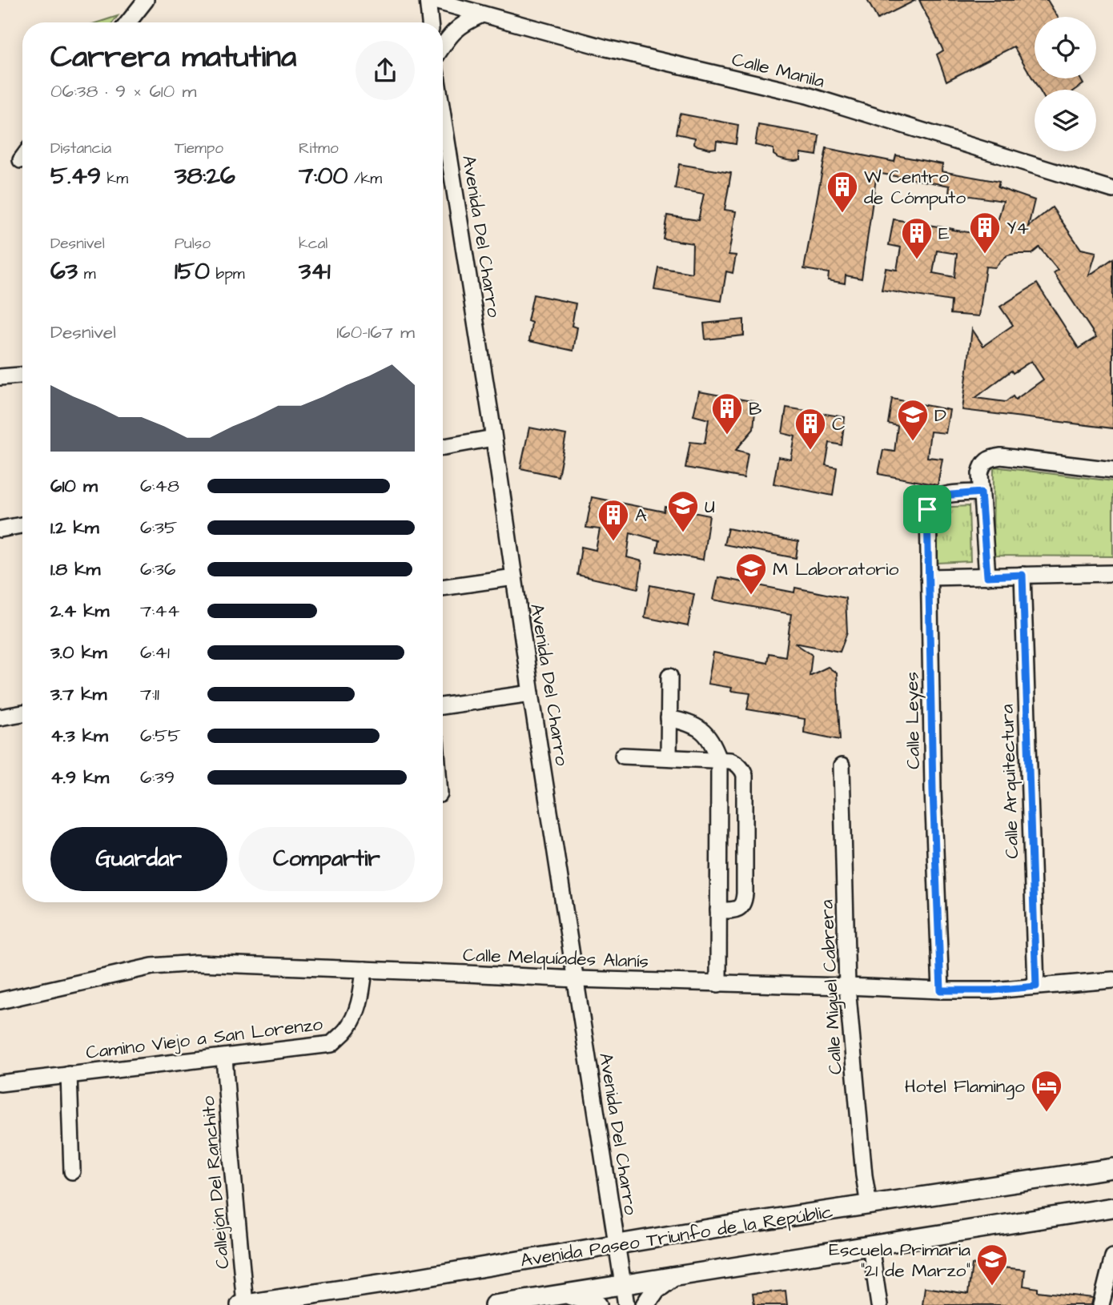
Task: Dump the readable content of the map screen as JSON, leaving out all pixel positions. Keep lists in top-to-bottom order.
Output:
{
  "streets": {
    "main road": ["Avenida Paseo Triunfo de la Repúblic"],
    "street": [
      "Calle Manila",
      "Avenida Del Charro",
      "Calle Leyes",
      "Calle Arquitectura",
      "Calle Melquíades Alanís",
      "Calle Miguel Cabrera",
      "Camino Viejo a San Lorenzo",
      "Callejón Del Ranchito"
    ]
  },
  "crossings": [
    ["Avenida Del Charro", "Calle Melquíades Alanís"],
    ["Avenida Del Charro", "Avenida Paseo Triunfo de la Repúblic"],
    ["Calle Leyes", "Calle Melquíades Alanís"],
    ["Calle Arquitectura", "Calle Melquíades Alanís"],
    ["Calle Melquíades Alanís", "Calle Miguel Cabrera"],
    ["Calle Melquíades Alanís", "Camino Viejo a San Lorenzo"],
    ["Calle Miguel Cabrera", "Avenida Paseo Triunfo de la Repúblic"],
    ["Camino Viejo a San Lorenzo", "Callejón Del Ranchito"],
    ["Callejón Del Ranchito", "Avenida Paseo Triunfo de la Repúblic"]
  ],
  "places": {
    "building": [
      "W Centro de Cómputo",
      "Y4",
      "E",
      "B",
      "C",
      "A"
    ],
    "school or university": [
      "D",
      "U",
      "M Laboratorio",
      "Escuela Primaria \"21 de Marzo\""
    ],
    "hotel": ["Hotel Flamingo"]
  },
  "page": {
    "heading": ["Carrera matutina", "06:38 · 9 × 610 m"],
    "stats": [
      ["Distancia", "5.49 km"],
      ["Tiempo", "38:26"],
      ["Ritmo", "7:00 /km"],
      ["Desnivel", "63 m"],
      ["Pulso", "150 bpm"],
      ["kcal", "341"]
    ],
    "chart": ["Desnivel", "160–167 m"],
    "list": [
      {
        "name": "610 m",
        "note": "6:48"
      },
      {
        "name": "1.2 km",
        "note": "6:35"
      },
      {
        "name": "1.8 km",
        "note": "6:36"
      },
      {
        "name": "2.4 km",
        "note": "7:44"
      },
      {
        "name": "3.0 km",
        "note": "6:41"
      },
      {
        "name": "3.7 km",
        "note": "7:11"
      },
      {
        "name": "4.3 km",
        "note": "6:55"
      },
      {
        "name": "4.9 km",
        "note": "6:39"
      }
    ],
    "buttons": ["Guardar", "Compartir"]
  }
}
